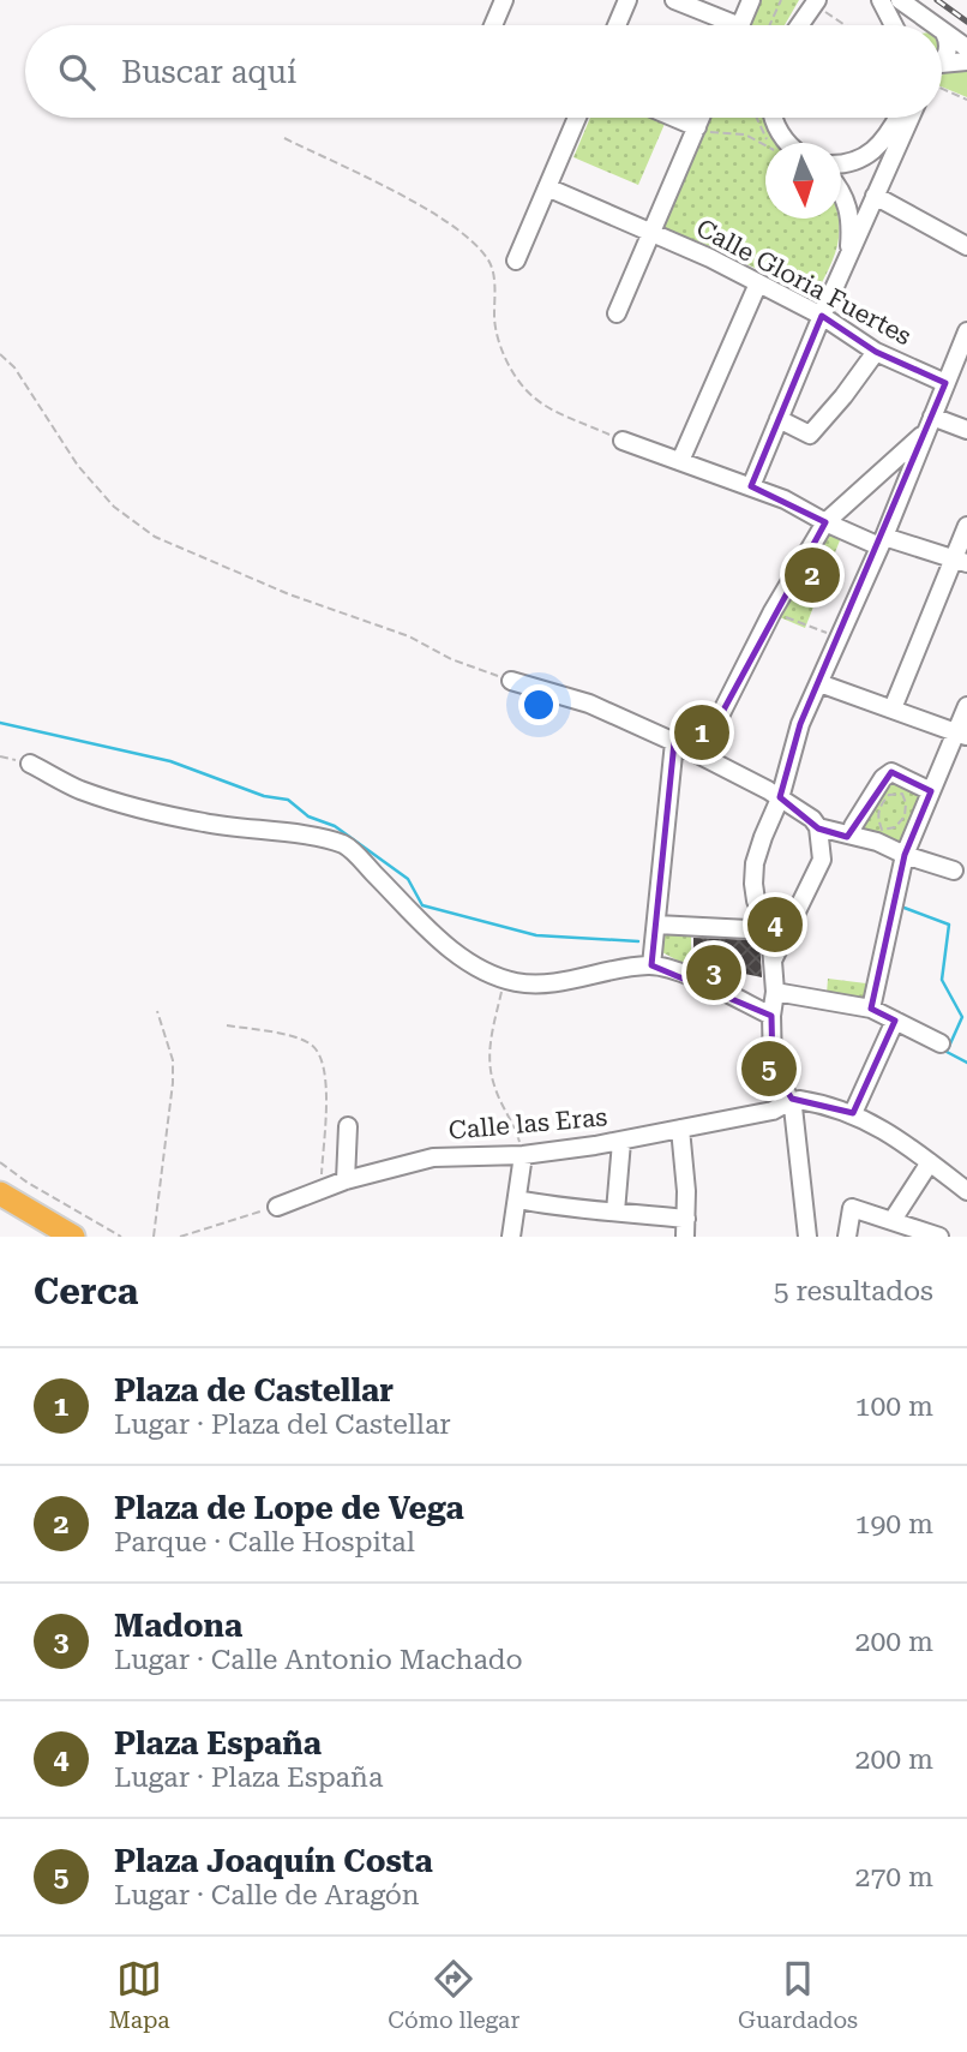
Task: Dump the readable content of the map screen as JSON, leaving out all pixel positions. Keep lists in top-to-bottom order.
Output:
{
  "streets": {
    "street": ["Calle Gloria Fuertes", "Calle las Eras"]
  },
  "north": "bottom",
  "page": {
    "search": "Buscar aquí",
    "pins": [
      "2",
      "1",
      "4",
      "3",
      "5"
    ],
    "heading": ["Cerca", "5 resultados"],
    "list": [
      {
        "mark": "1",
        "name": "Plaza de Castellar",
        "note": "Lugar · Plaza del Castellar",
        "value": "100 m"
      },
      {
        "mark": "2",
        "name": "Plaza de Lope de Vega",
        "note": "Parque · Calle Hospital",
        "value": "190 m"
      },
      {
        "mark": "3",
        "name": "Madona",
        "note": "Lugar · Calle Antonio Machado",
        "value": "200 m"
      },
      {
        "mark": "4",
        "name": "Plaza España",
        "note": "Lugar · Plaza España",
        "value": "200 m"
      },
      {
        "mark": "5",
        "name": "Plaza Joaquín Costa",
        "note": "Lugar · Calle de Aragón",
        "value": "270 m"
      }
    ],
    "nav": ["Mapa", "Cómo llegar", "Guardados"]
  }
}
